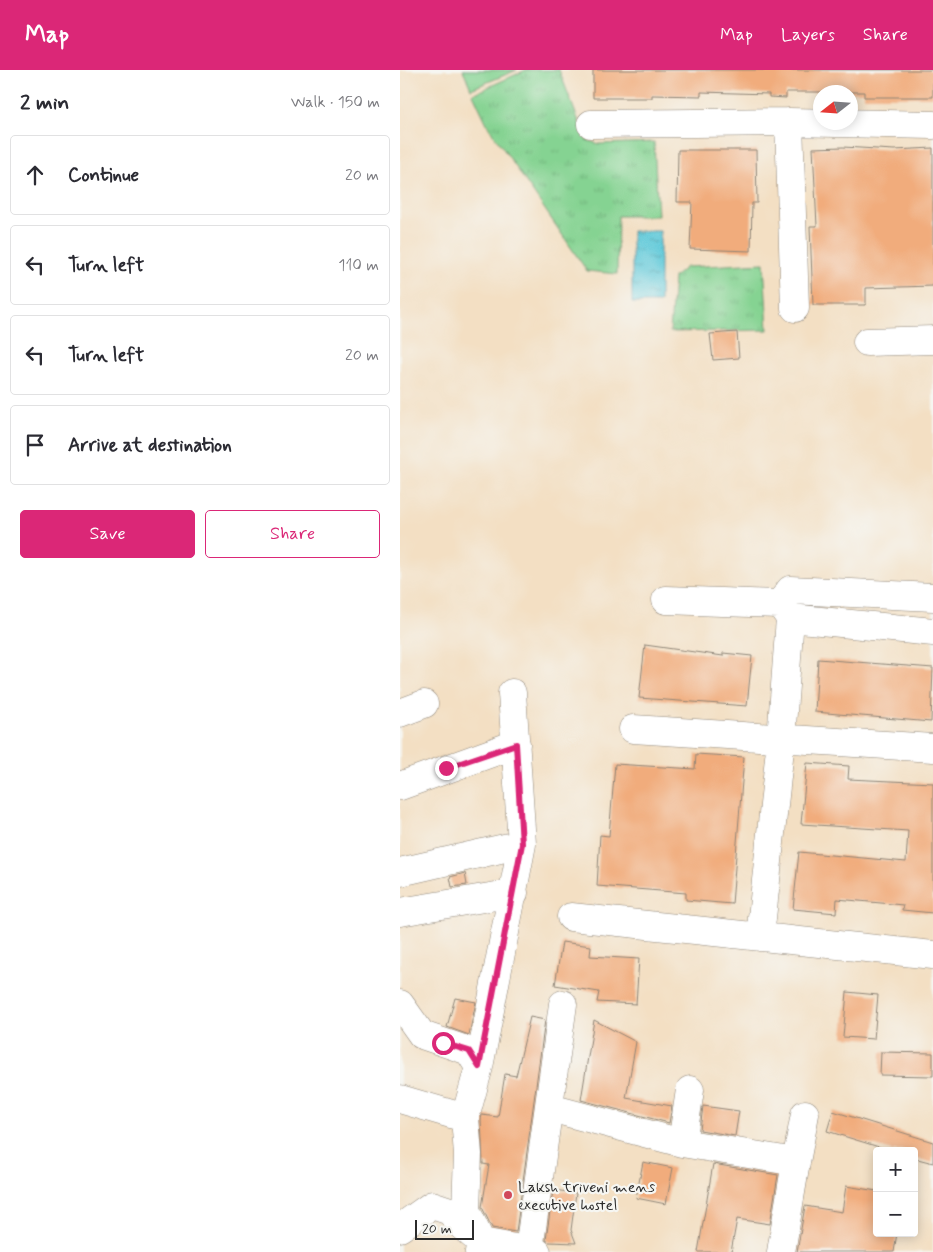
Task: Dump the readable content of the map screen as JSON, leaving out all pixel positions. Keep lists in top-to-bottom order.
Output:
{
  "places": ["Laksh triveni mens executive hostel"],
  "scale_bar": "20 m",
  "north": "left",
  "page": {
    "header": "Map",
    "nav": ["Map", "Layers", "Share"],
    "heading": ["2 min", "Walk · 150 m"],
    "list": [
      ["Continue", "20 m"],
      ["Turn left", "110 m"],
      ["Turn left", "20 m"],
      "Arrive at destination"
    ],
    "buttons": ["Save", "Share"],
    "map_buttons": ["+", "−"],
    "scale": "20 m"
  }
}
